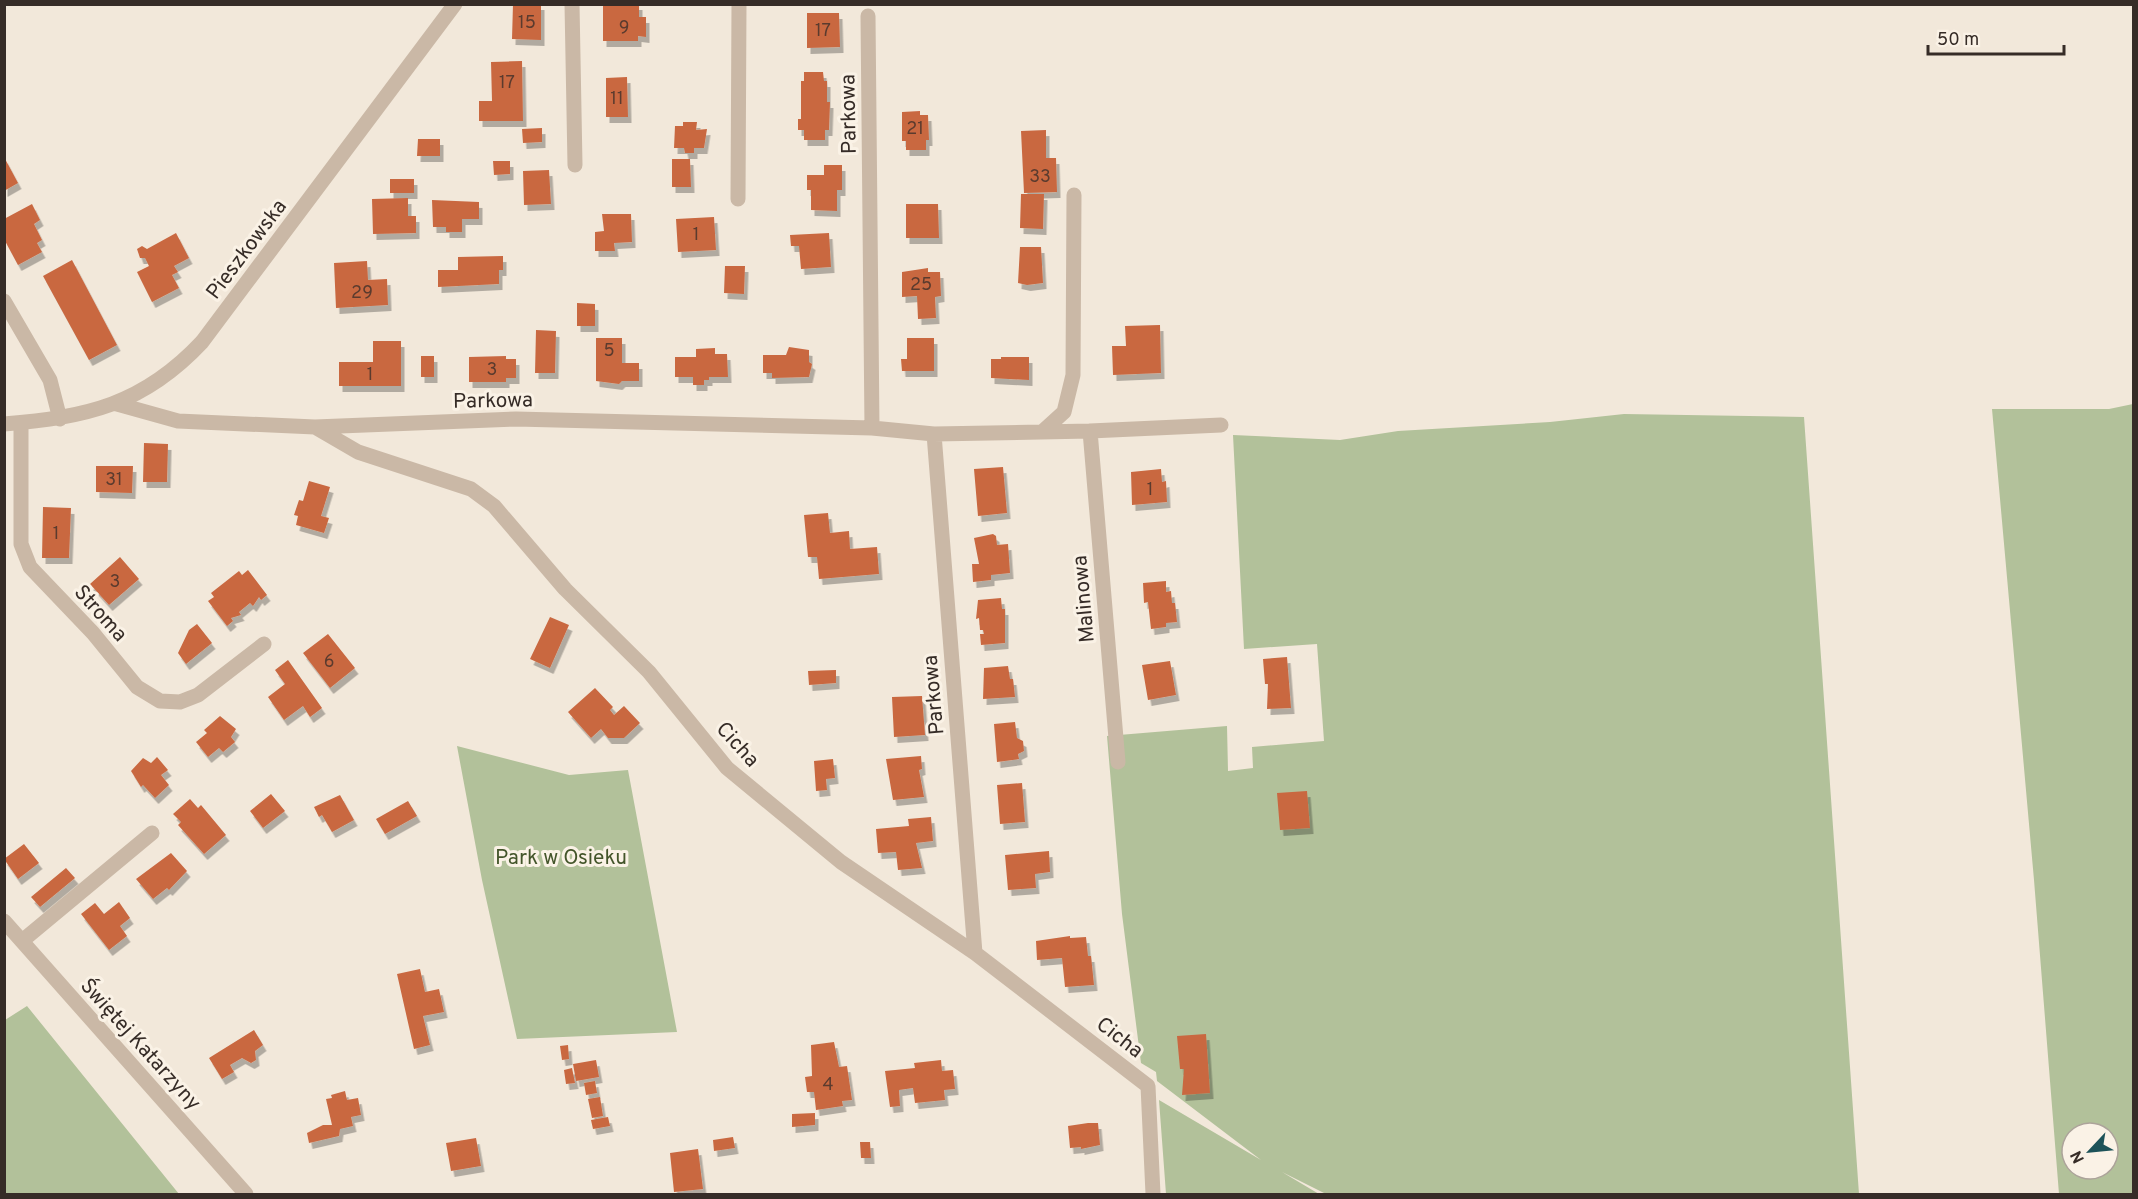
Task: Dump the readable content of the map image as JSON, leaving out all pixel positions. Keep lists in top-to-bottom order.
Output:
{
  "streets": {
    "street": [
      "Parkowa",
      "Pieszkowska",
      "Malinowa",
      "Stroma",
      "Cicha",
      "Świętej Katarzyny"
    ]
  },
  "crossings": [
    ["Parkowa", "Pieszkowska"],
    ["Parkowa", "Malinowa"],
    ["Parkowa", "Cicha"],
    ["Pieszkowska", "Stroma"]
  ],
  "parks": ["Park w Osieku"],
  "house_numbers": [
    "15",
    "9",
    "17",
    "17",
    "11",
    "21",
    "33",
    "1",
    "25",
    "29",
    "5",
    "3",
    "1",
    "31",
    "1",
    "1",
    "3",
    "6",
    "4"
  ],
  "scale_bar": "50 m",
  "north": "bottom left"
}
